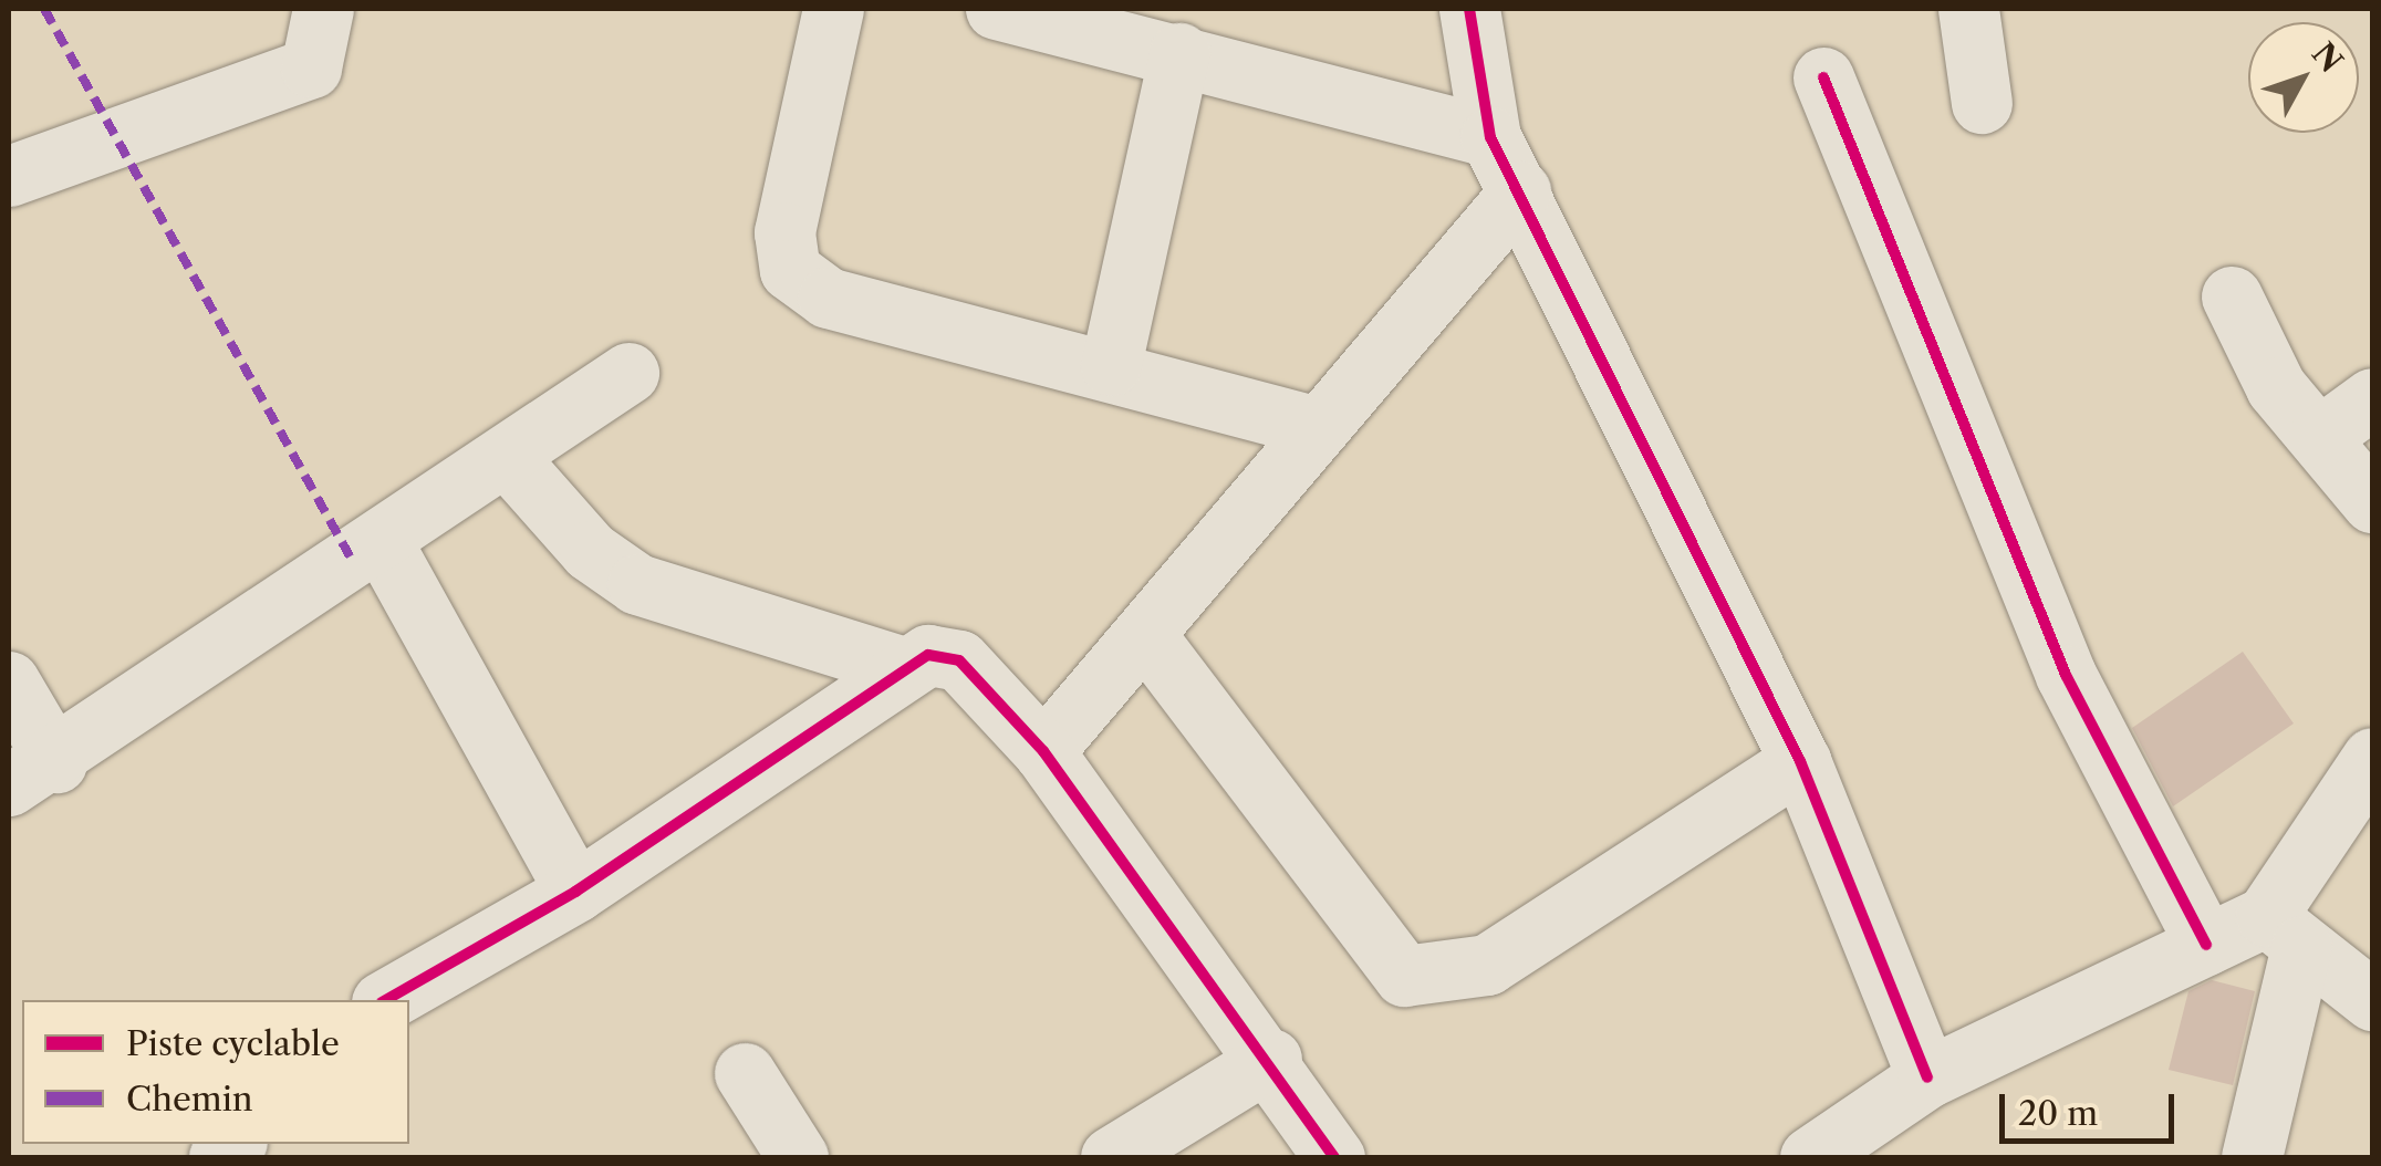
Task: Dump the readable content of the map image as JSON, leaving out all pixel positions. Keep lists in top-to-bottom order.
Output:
{
  "legend": ["Piste cyclable", "Chemin"],
  "scale_bar": "20 m",
  "north": "top right"
}
